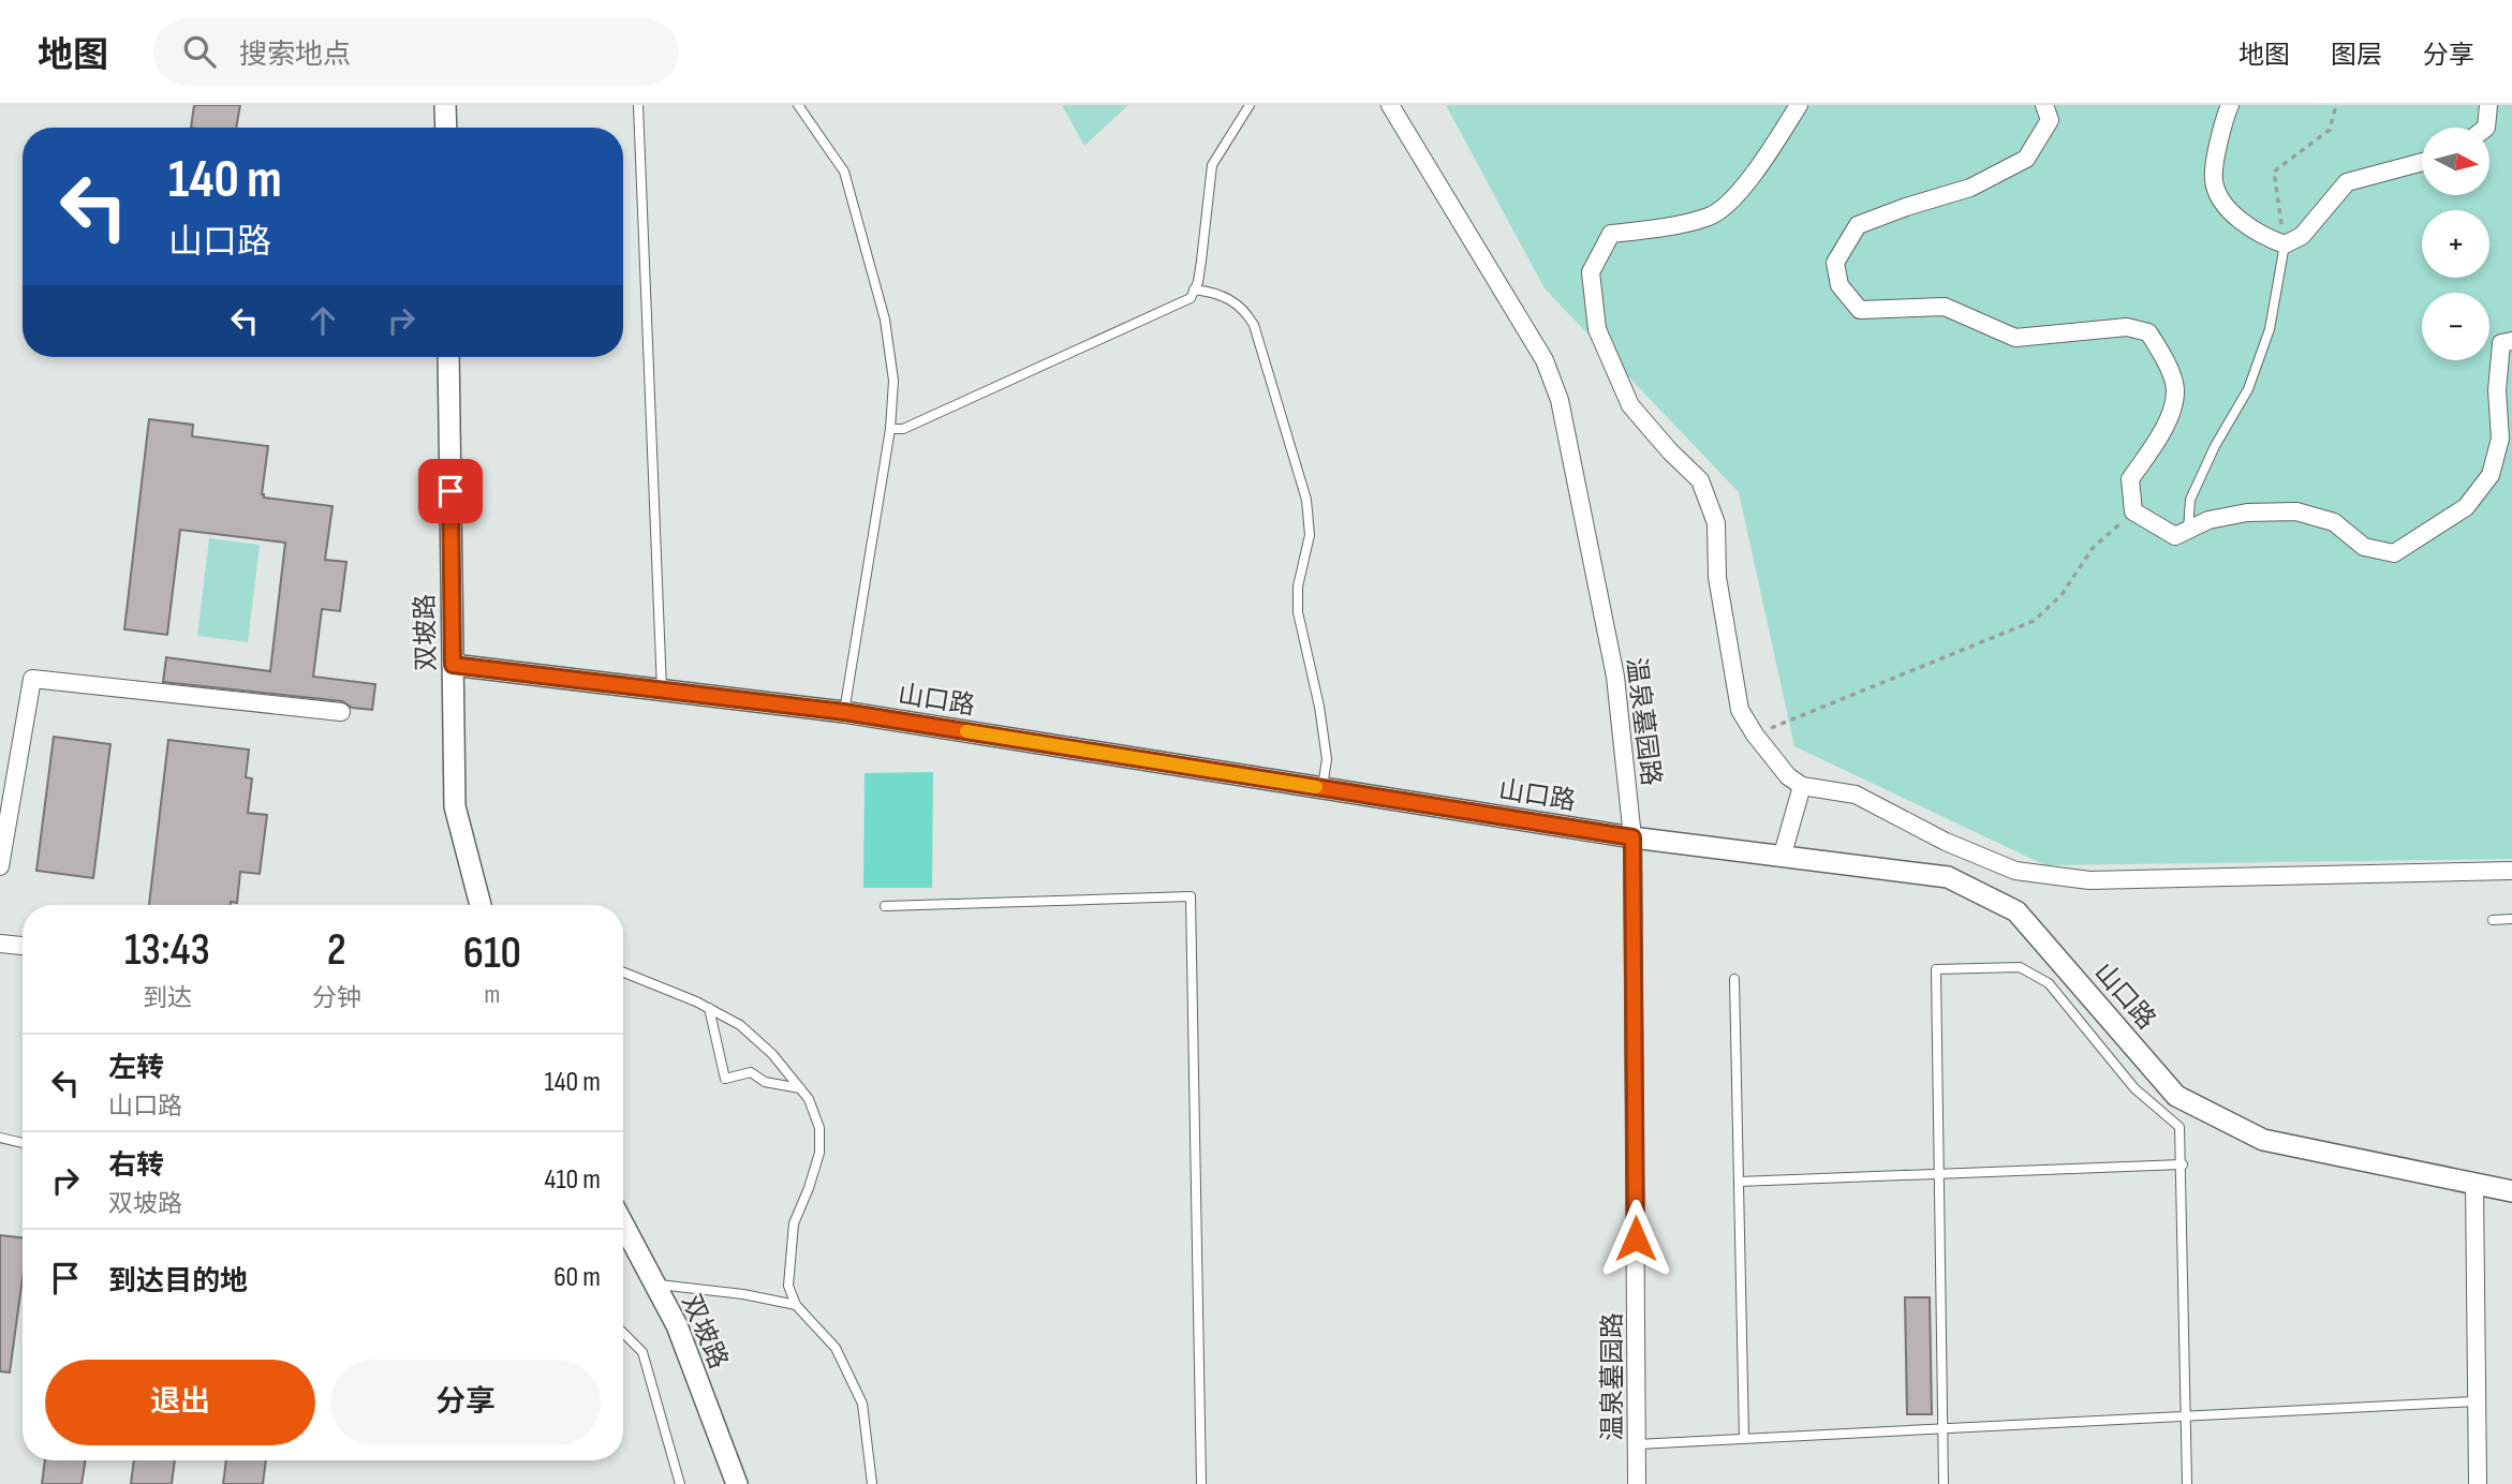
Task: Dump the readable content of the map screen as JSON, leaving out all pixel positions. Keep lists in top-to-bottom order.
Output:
{
  "streets": {
    "street": ["双坡路", "山口路", "温泉墓园路"]
  },
  "crossings": [
    ["双坡路", "山口路"],
    ["山口路", "温泉墓园路"]
  ],
  "north": "right",
  "page": {
    "header": "地图",
    "search": "搜索地点",
    "nav": ["地图", "图层", "分享"],
    "map_buttons": ["+", "−"],
    "turn": ["140 m", "山口路"],
    "eta": [
      "13:43",
      "到达",
      "2",
      "分钟",
      "610",
      "m"
    ],
    "list": [
      {
        "name": "左转",
        "note": "山口路",
        "value": "140 m"
      },
      {
        "name": "右转",
        "note": "双坡路",
        "value": "410 m"
      },
      {
        "name": "到达目的地",
        "value": "60 m"
      }
    ],
    "buttons": ["退出", "分享"]
  }
}
